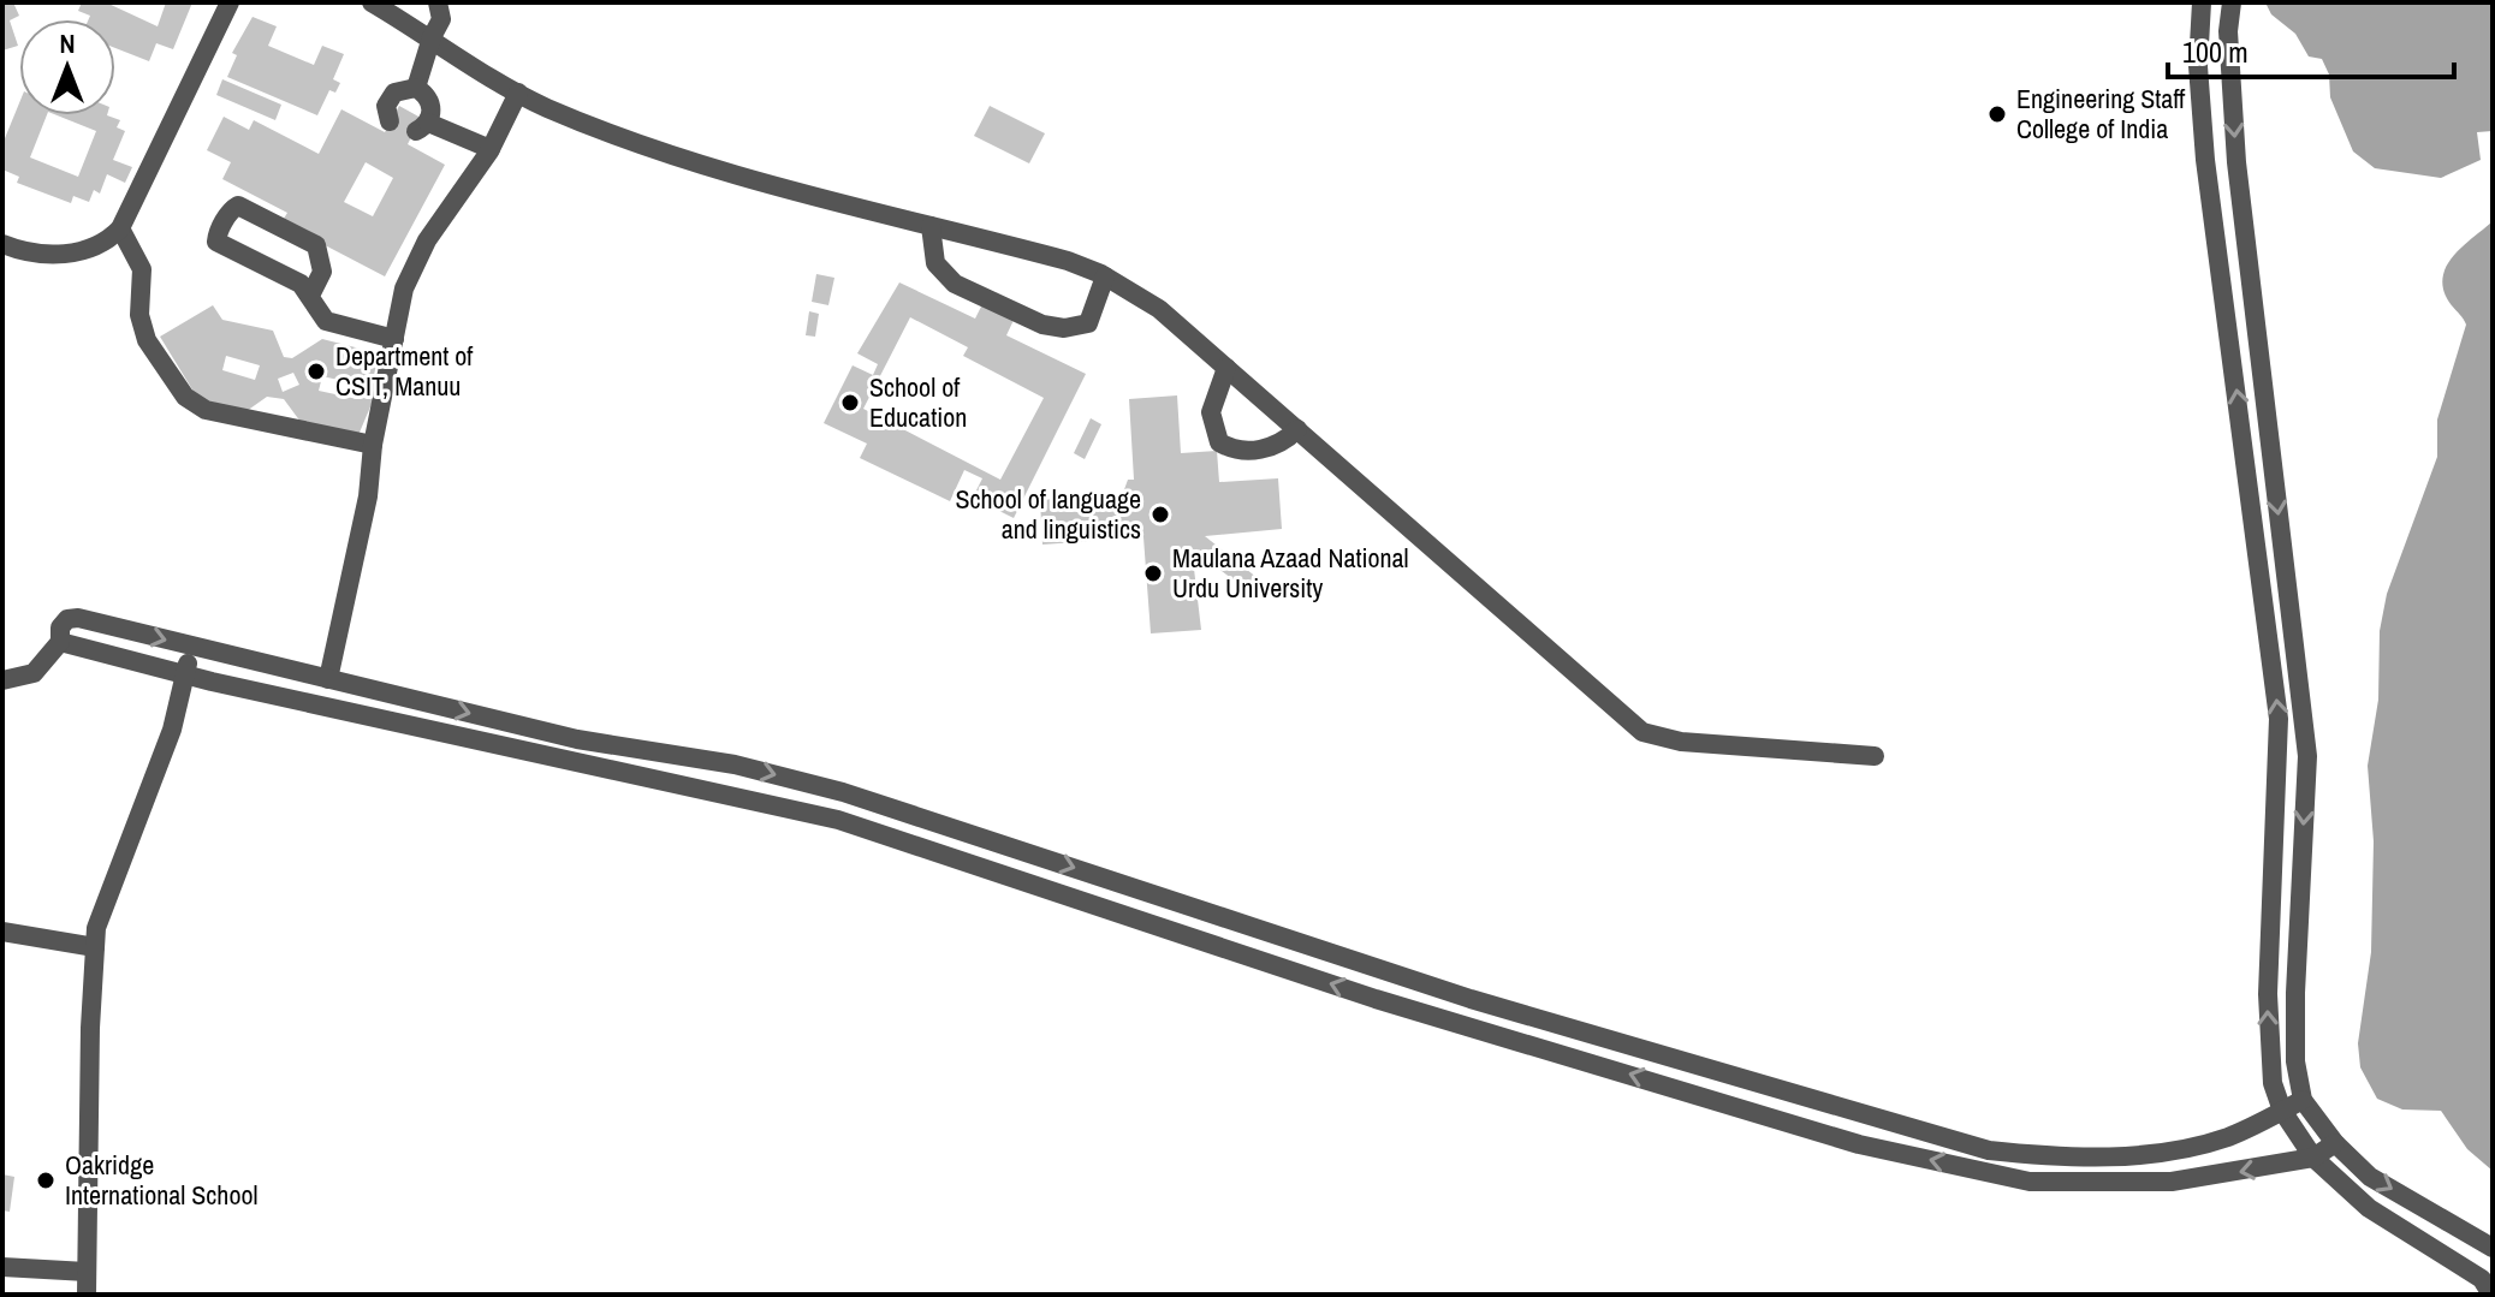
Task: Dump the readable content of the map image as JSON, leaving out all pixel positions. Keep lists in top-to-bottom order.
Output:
{
  "places": [
    "Engineering Staff College of India",
    "Department of CSIT, Manuu",
    "School of Education",
    "School of language and linguistics",
    "Maulana Azaad National Urdu University",
    "Oakridge International School"
  ],
  "scale_bar": "100 m",
  "north": "top"
}
